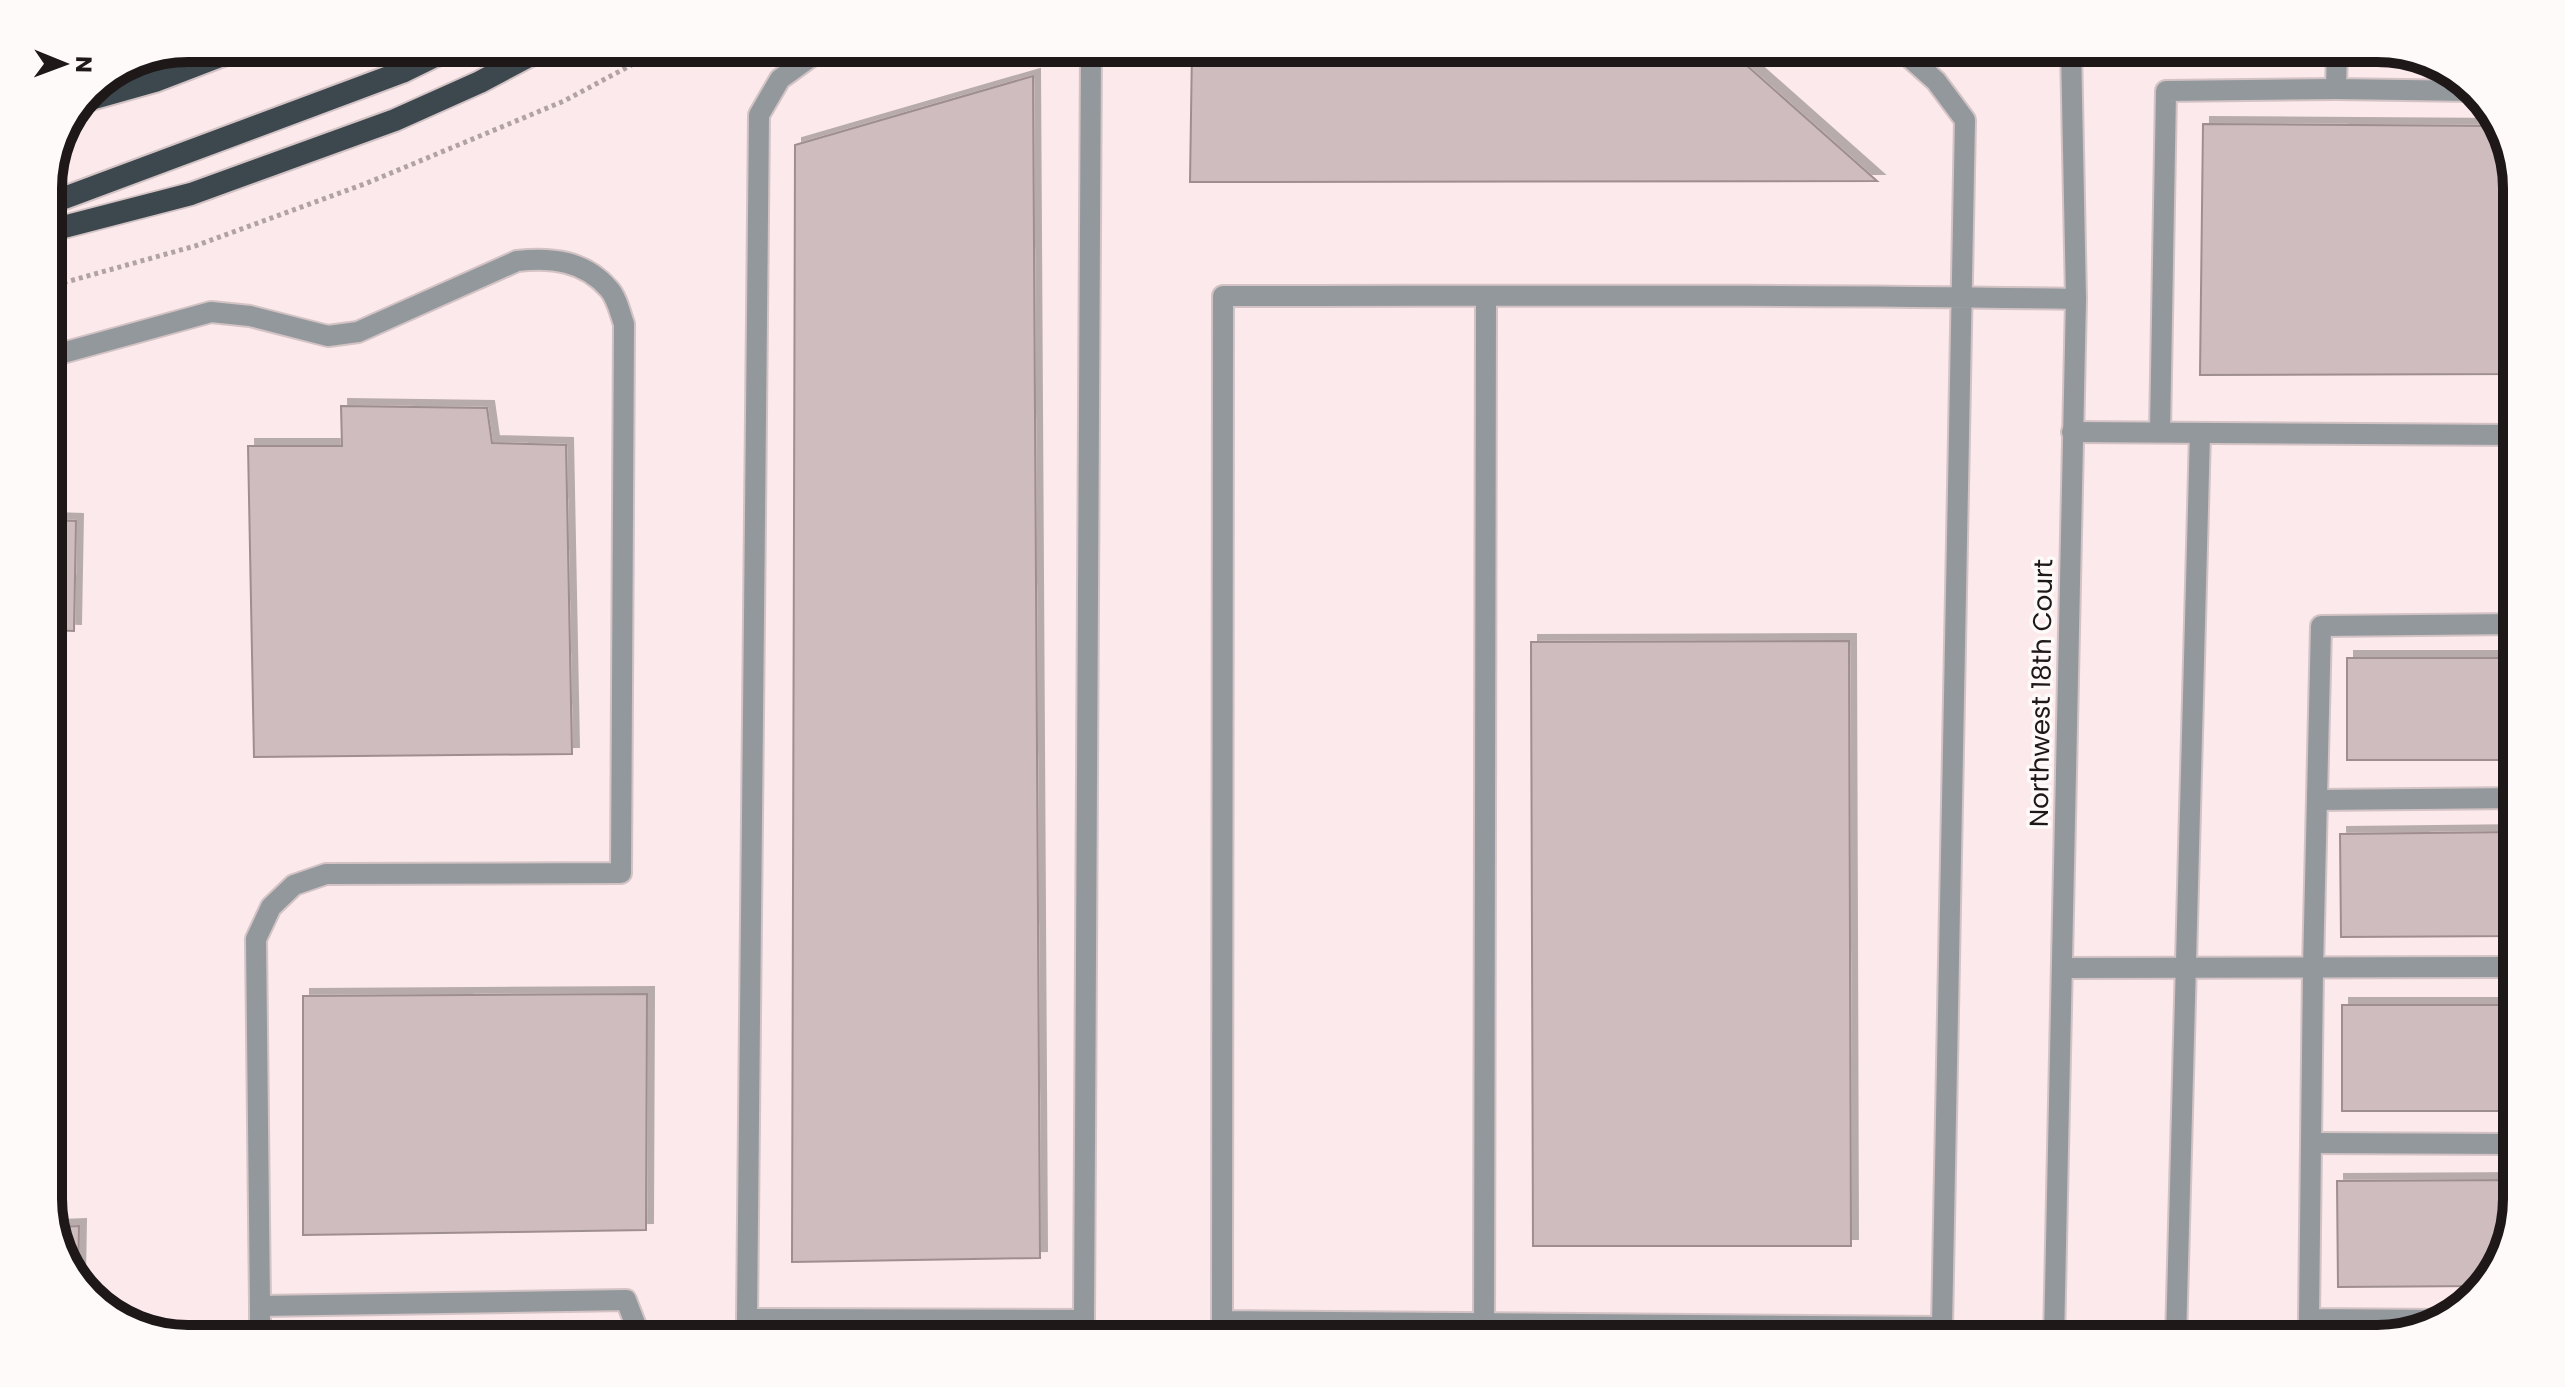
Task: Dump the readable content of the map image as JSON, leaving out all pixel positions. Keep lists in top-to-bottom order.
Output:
{
  "streets": {
    "street": ["Northwest 18th Court"]
  },
  "north": "right"
}
